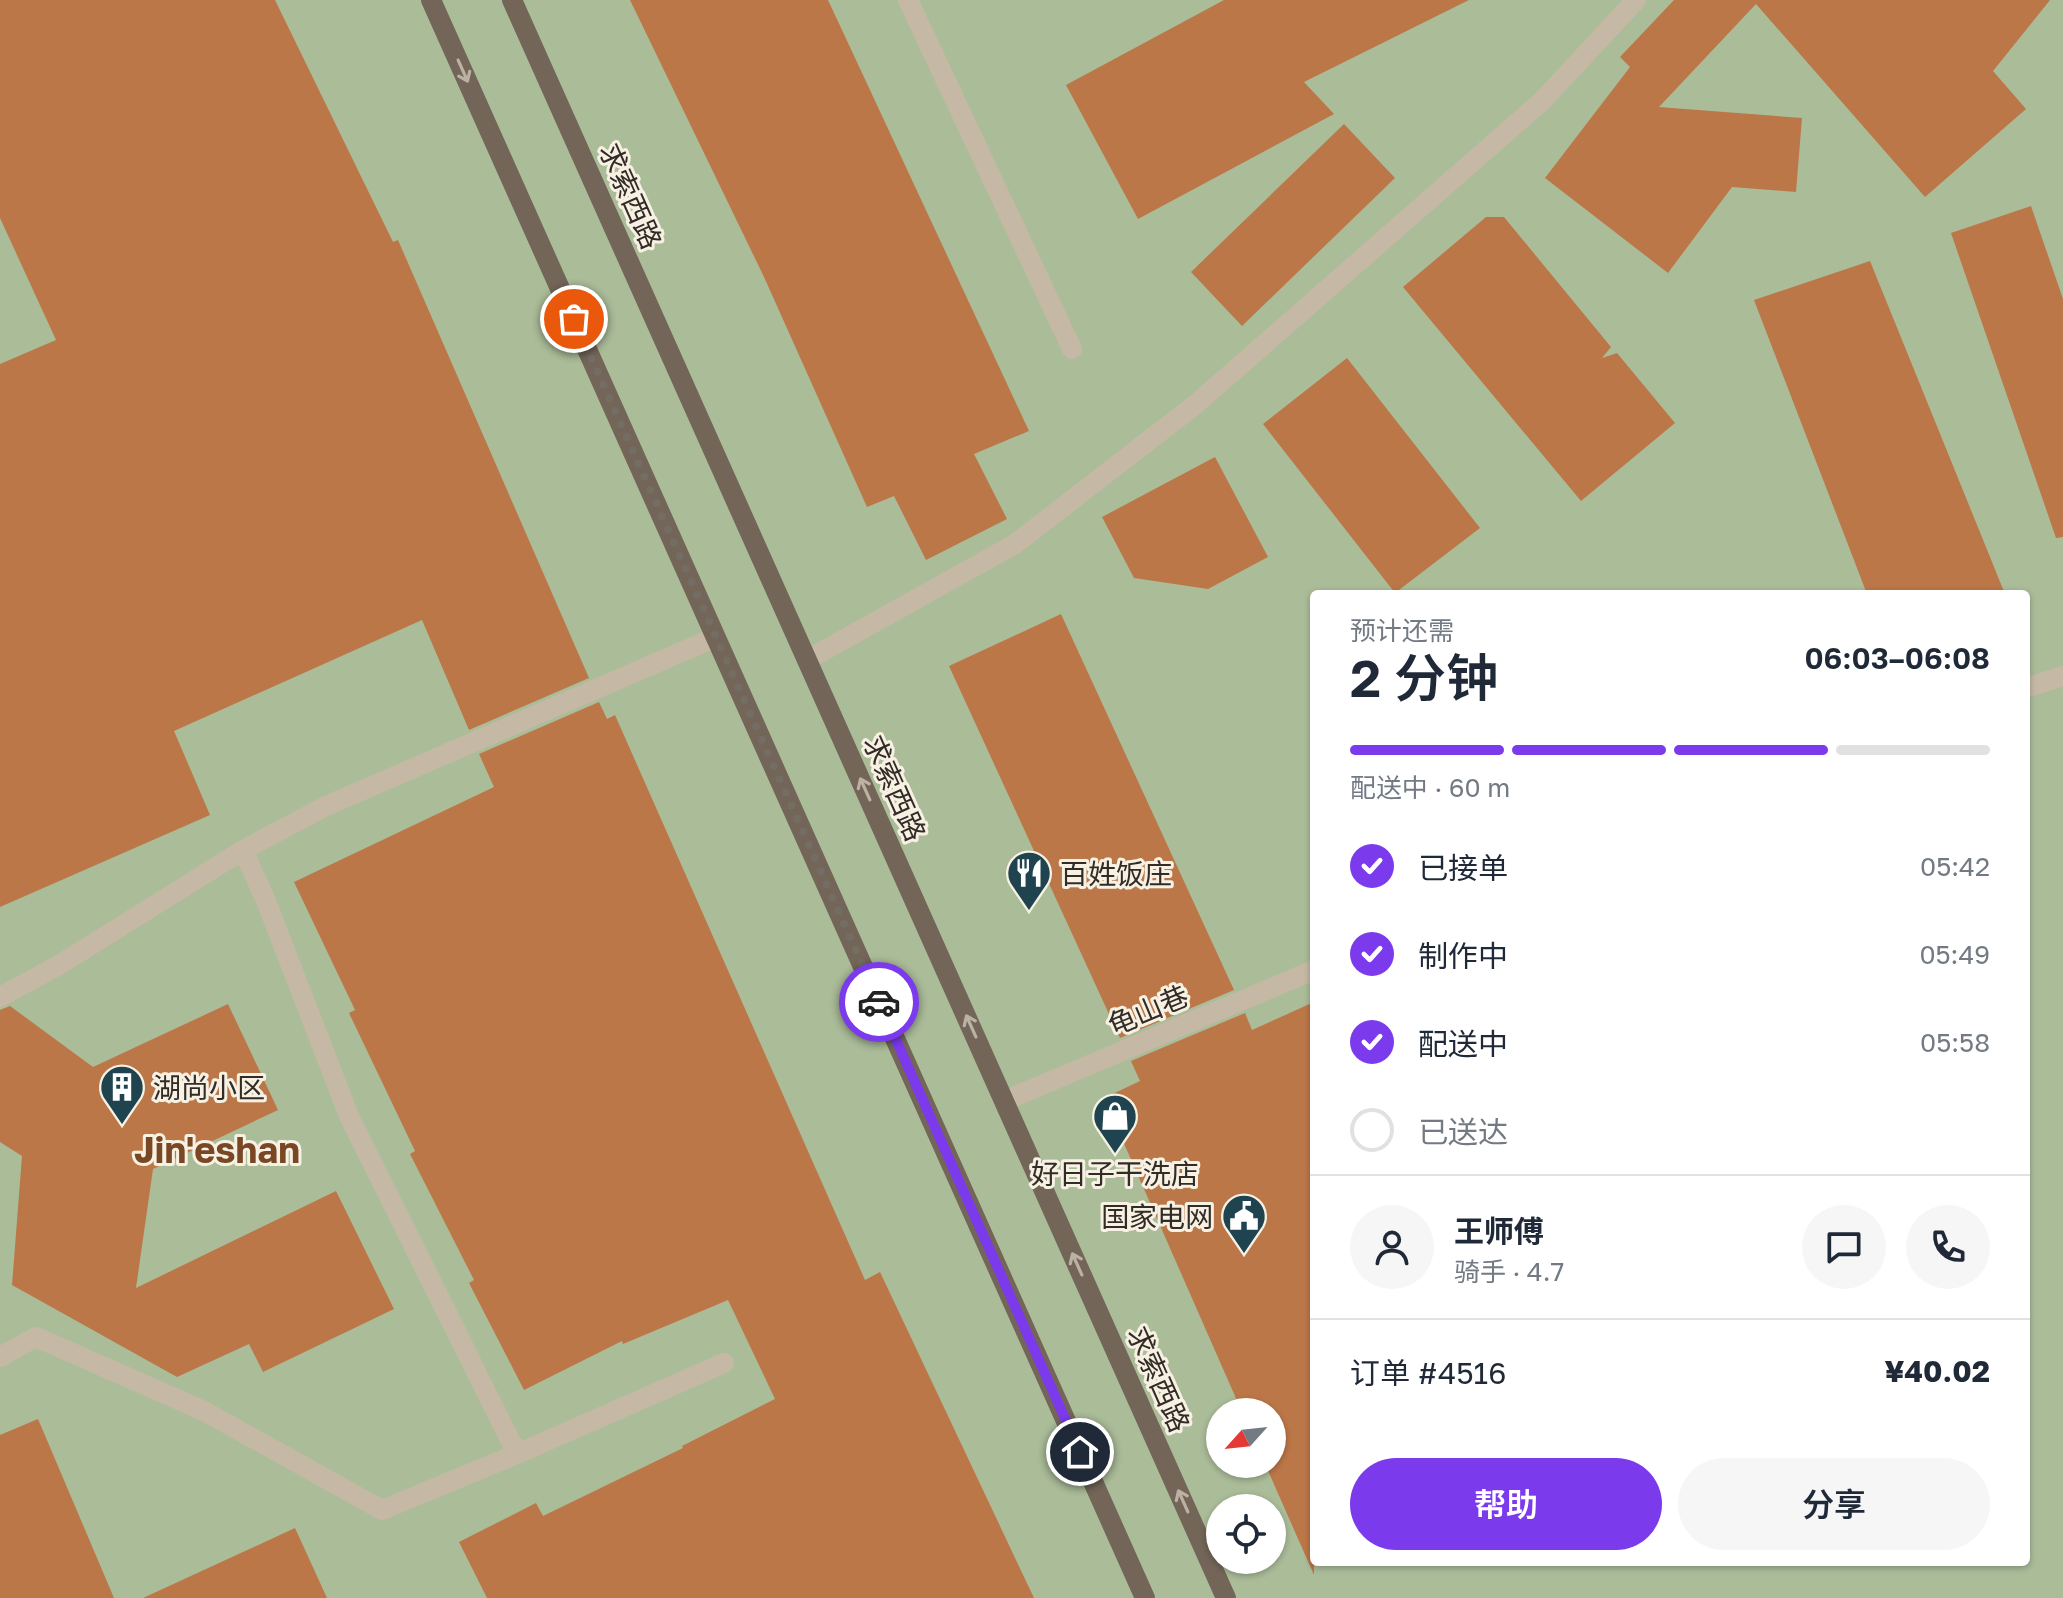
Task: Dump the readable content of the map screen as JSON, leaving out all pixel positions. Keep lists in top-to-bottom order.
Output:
{
  "streets": {
    "main road": ["求索西路"],
    "street": ["龟山巷"]
  },
  "crossings": [
    ["求索西路", "龟山巷"]
  ],
  "districts": ["Jin'eshan"],
  "places": {
    "restaurant": ["百姓饭庄"],
    "building": ["湖尚小区"],
    "shop": ["好日子干洗店"],
    "public building": ["国家电网"]
  },
  "north": "bottom left",
  "page": {
    "heading": ["2 分钟", "预计还需", "06:03–06:08"],
    "panel": [
      "王师傅",
      "骑手 · 4.7",
      "订单 #4516",
      "¥40.02"
    ],
    "bar": "配送中 · 60 m",
    "list": [
      ["已接单", "05:42"],
      ["制作中", "05:49"],
      ["配送中", "05:58"],
      "已送达"
    ],
    "buttons": ["帮助", "分享"]
  }
}
